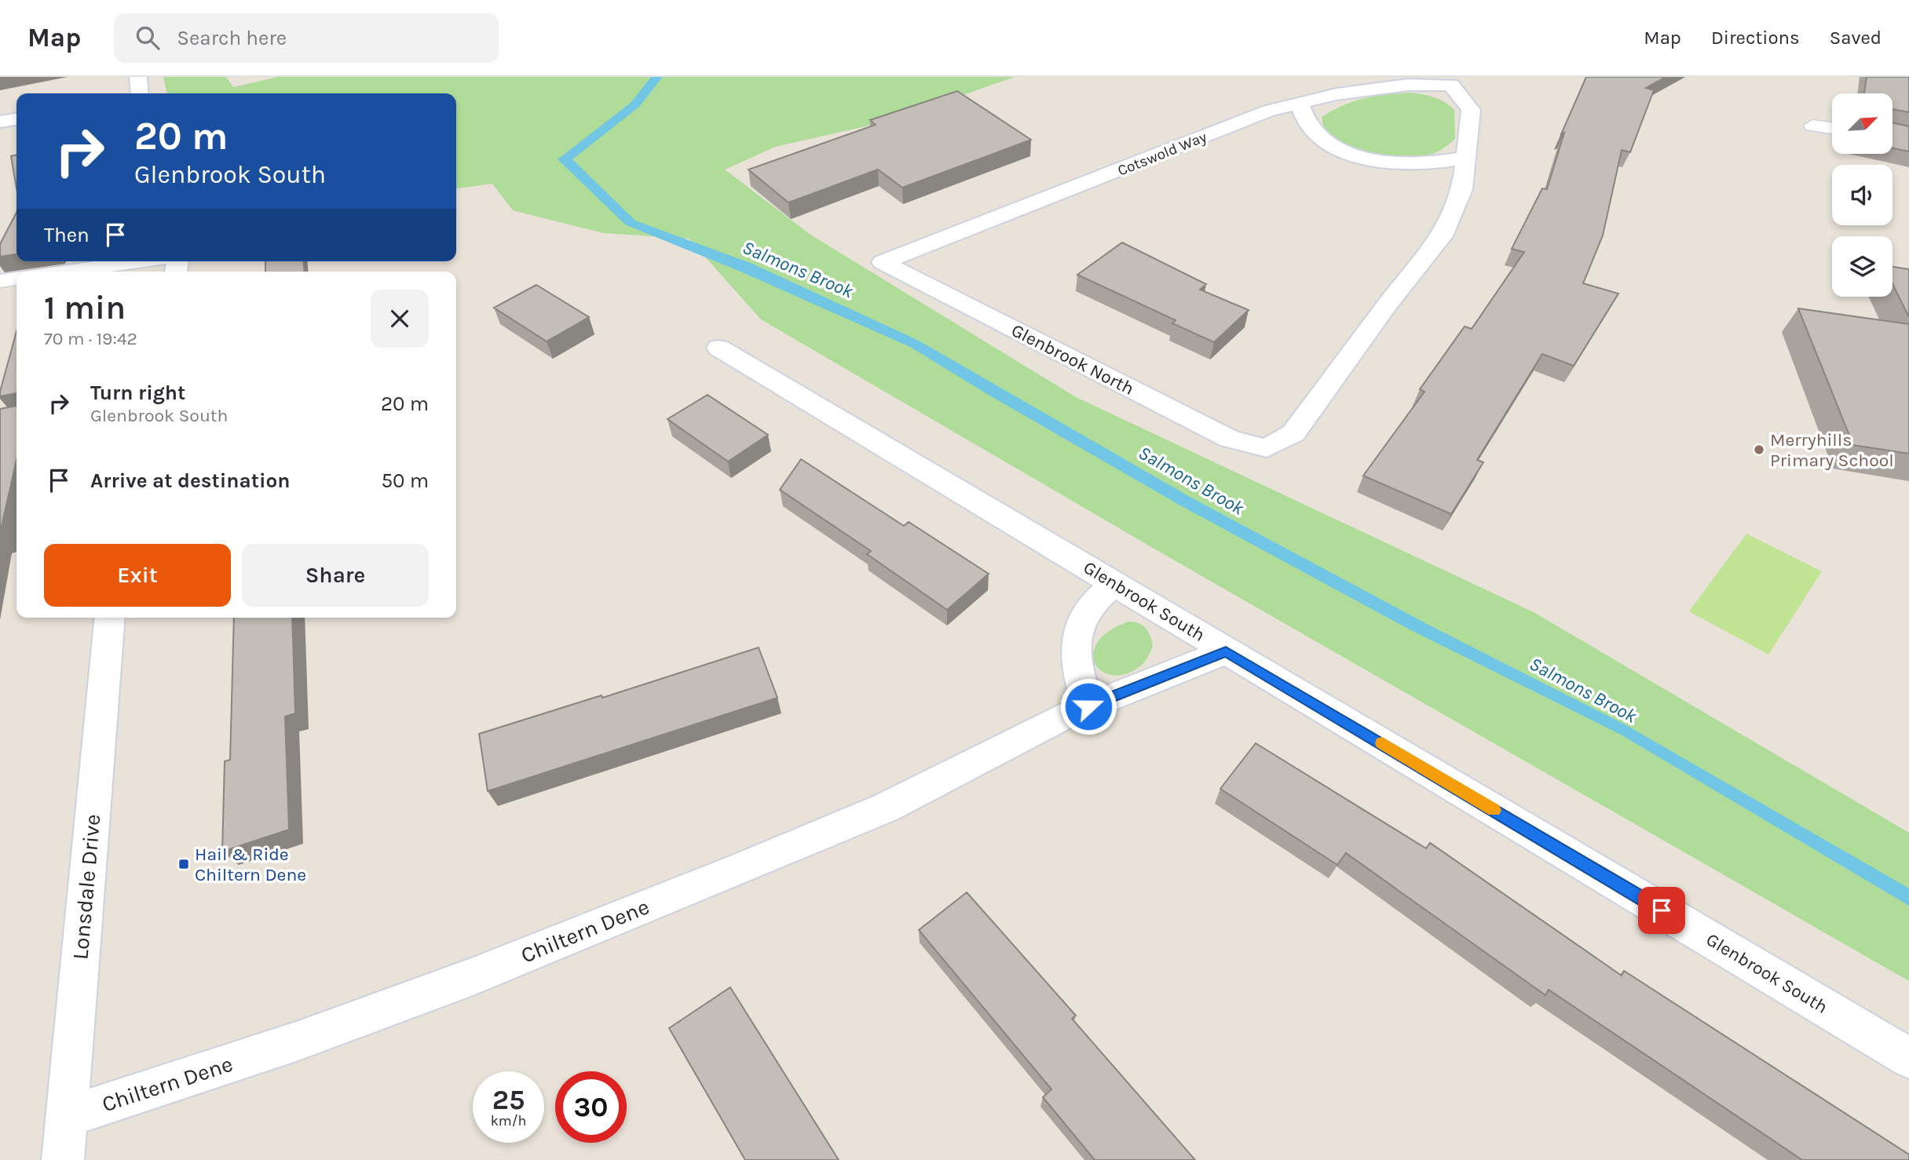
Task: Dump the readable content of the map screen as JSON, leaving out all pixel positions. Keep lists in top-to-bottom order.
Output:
{
  "streets": {
    "street": [
      "Cotswold Way",
      "Glenbrook North",
      "Glenbrook South",
      "Lonsdale Drive",
      "Chiltern Dene"
    ]
  },
  "crossings": [
    ["Cotswold Way", "Glenbrook North"],
    ["Glenbrook South", "Chiltern Dene"],
    ["Lonsdale Drive", "Chiltern Dene"]
  ],
  "water": ["Salmons Brook"],
  "places": {
    "other": ["Merryhills Primary School"],
    "transit": ["Hail & Ride Chiltern Dene"]
  },
  "north": "top right",
  "page": {
    "header": "Map",
    "search": "Search here",
    "nav": ["Map", "Directions", "Saved"],
    "turn": ["20 m", "Glenbrook South"],
    "then": "Then",
    "heading": ["1 min", "70 m · 19:42"],
    "list": [
      {
        "name": "Turn right",
        "note": "Glenbrook South",
        "value": "20 m"
      },
      {
        "name": "Arrive at destination",
        "value": "50 m"
      }
    ],
    "buttons": ["Exit", "Share"],
    "speed": "25 km/h",
    "limit": "30"
  }
}
